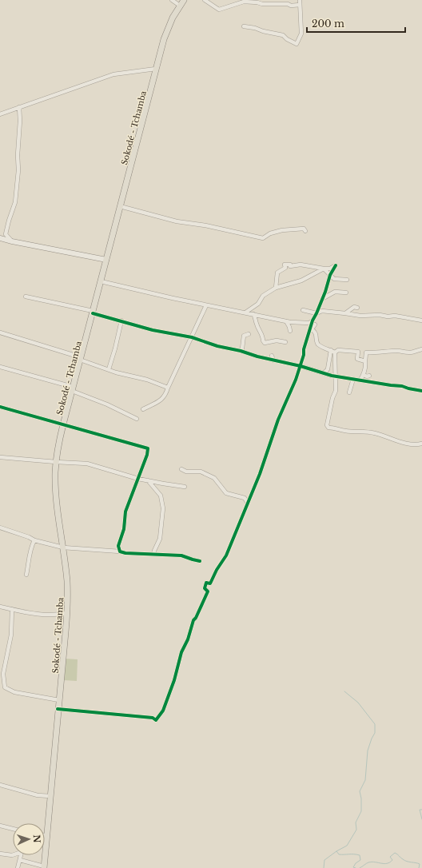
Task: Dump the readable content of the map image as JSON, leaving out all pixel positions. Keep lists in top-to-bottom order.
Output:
{
  "streets": {
    "main road": ["Sokodé - Tchamba"]
  },
  "scale_bar": "200 m",
  "north": "right"
}
